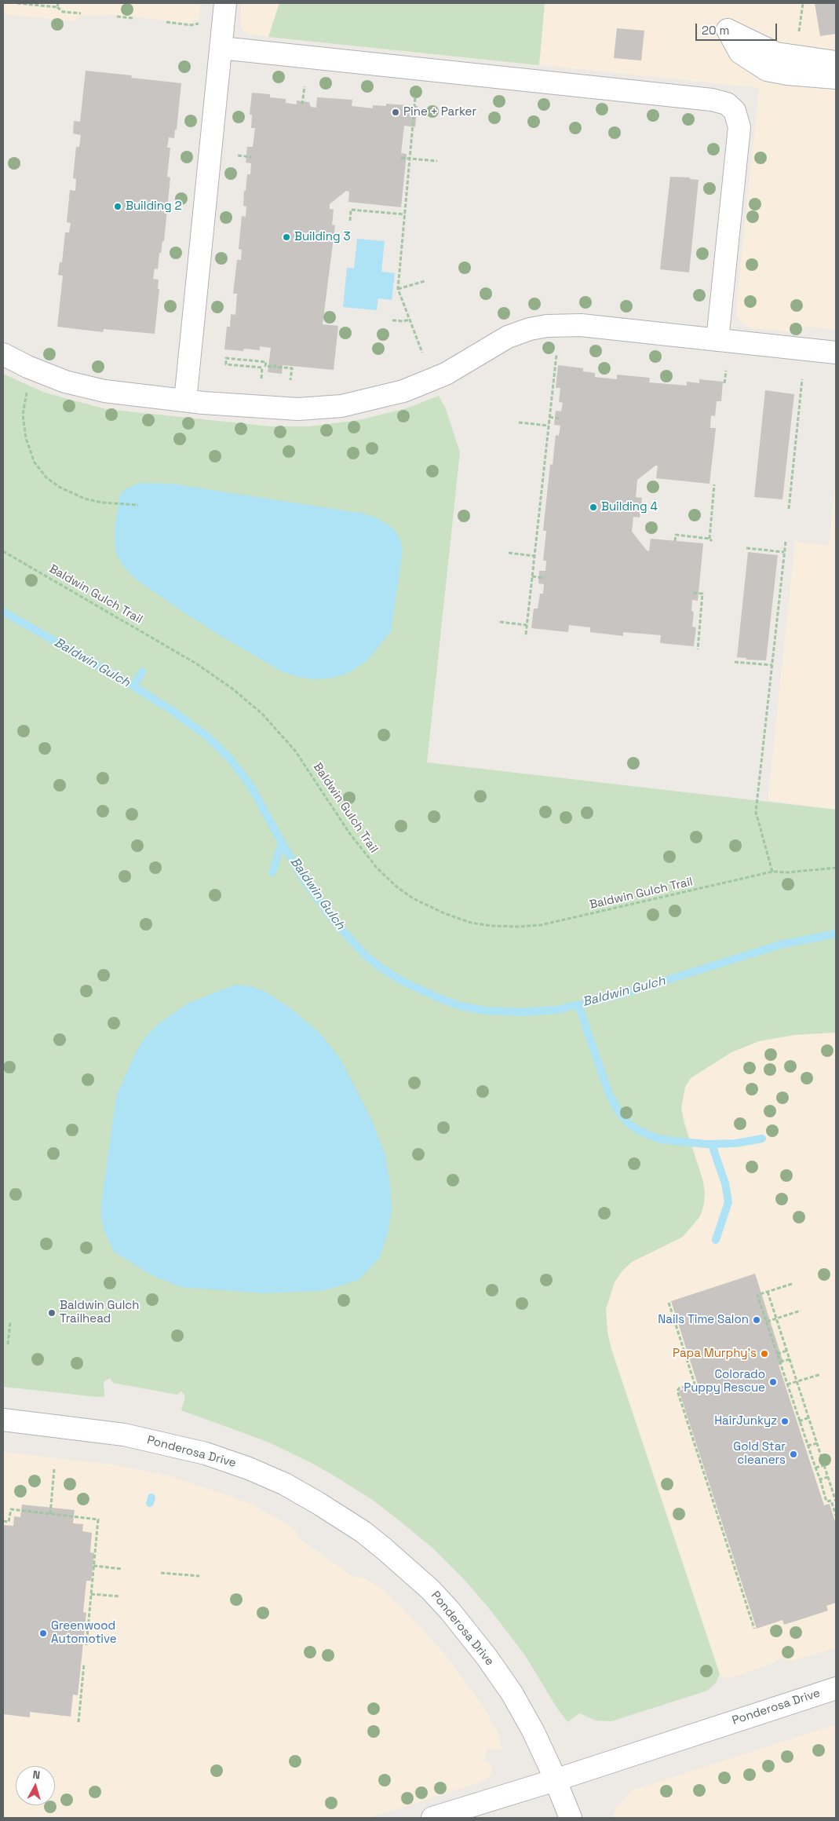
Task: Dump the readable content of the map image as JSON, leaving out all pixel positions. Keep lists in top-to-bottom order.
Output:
{
  "streets": {
    "street": ["Ponderosa Drive"],
    "path": ["Baldwin Gulch Trail"]
  },
  "water": ["Baldwin Gulch"],
  "places": [
    "Pine + Parker",
    "Building 2",
    "Building 3",
    "Building 4",
    "Baldwin Gulch Trailhead",
    "Nails Time Salon",
    "Papa Murphy's",
    "Colorado Puppy Rescue",
    "HairJunkyz",
    "Gold Star cleaners",
    "Greenwood Automotive"
  ],
  "scale_bar": "20 m",
  "north": "top"
}
